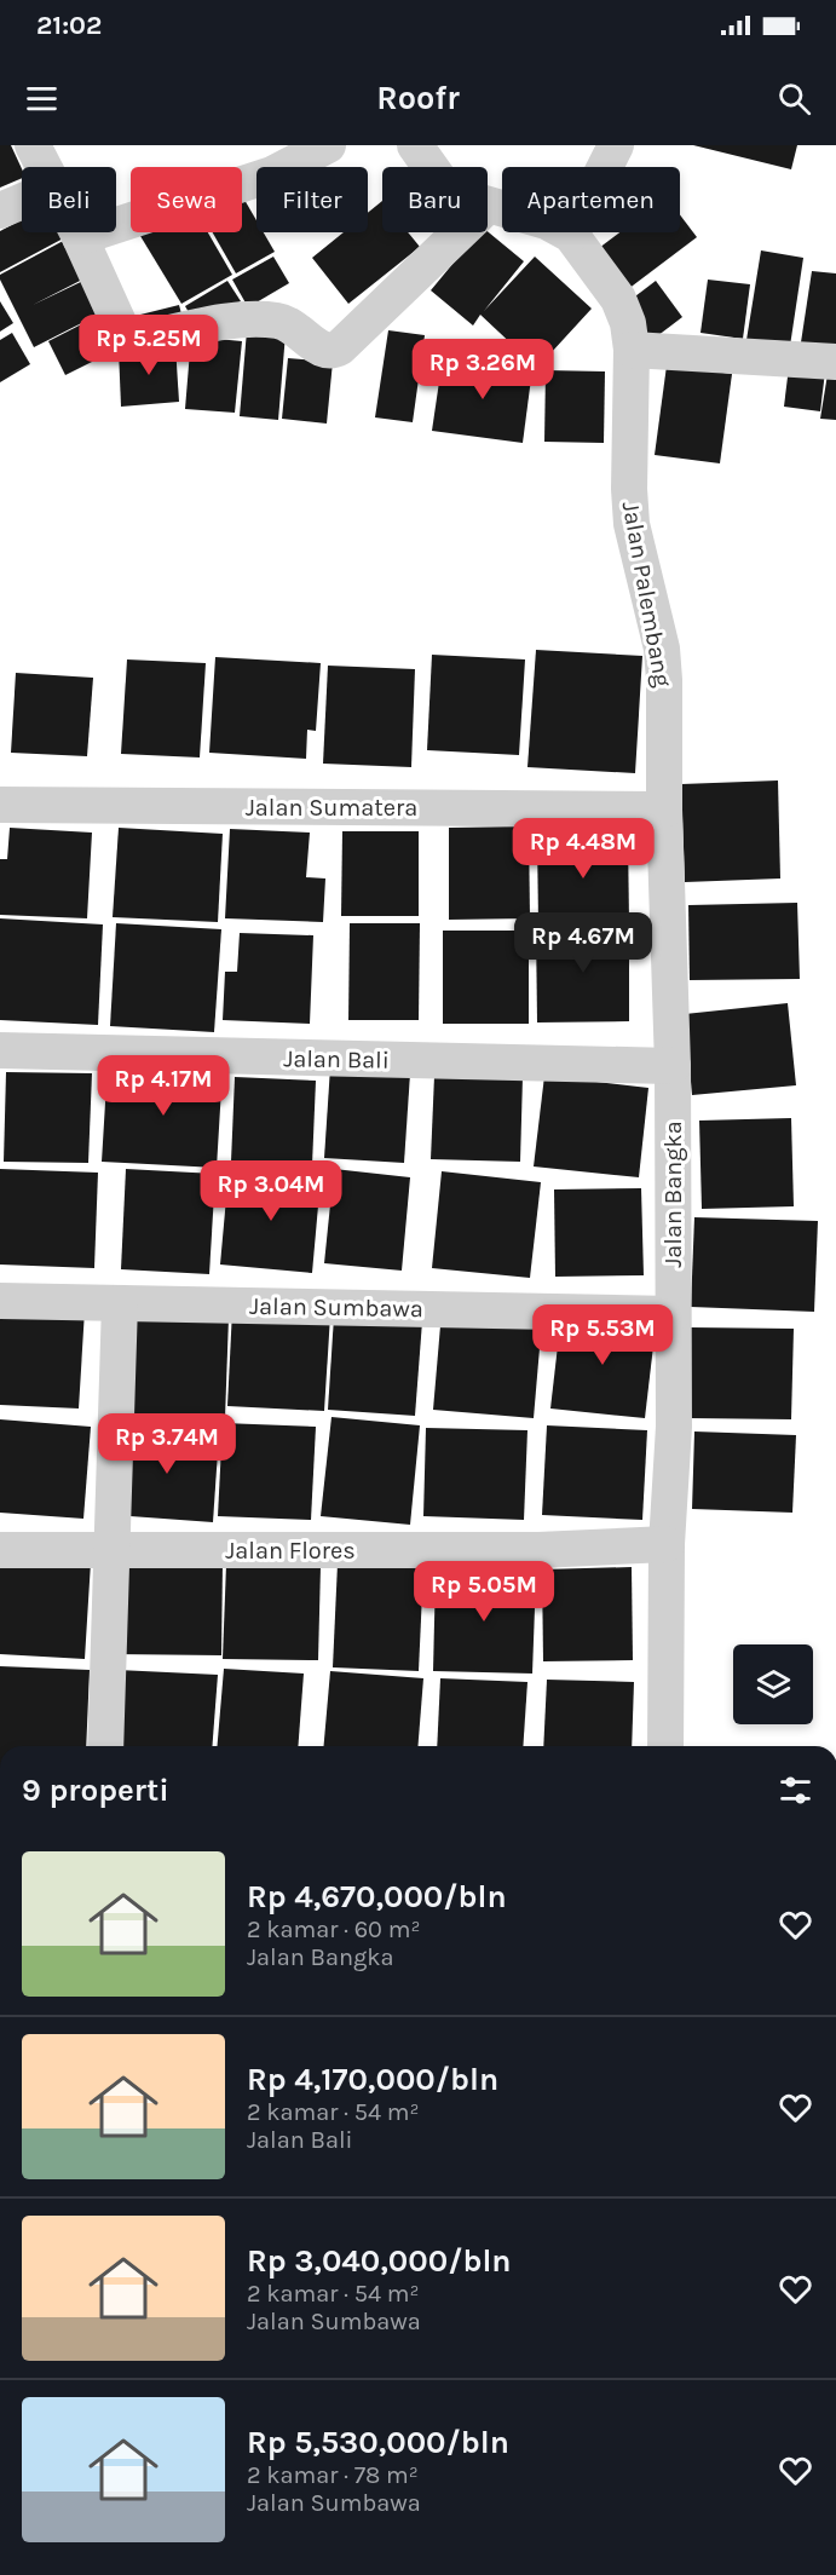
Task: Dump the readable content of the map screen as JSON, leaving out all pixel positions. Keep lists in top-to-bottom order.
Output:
{
  "streets": {
    "street": [
      "Jalan Palembang",
      "Jalan Sumatera",
      "Jalan Bali",
      "Jalan Bangka",
      "Jalan Sumbawa",
      "Jalan Flores"
    ]
  },
  "crossings": [
    ["Jalan Palembang", "Jalan Sumatera"],
    ["Jalan Palembang", "Jalan Bangka"],
    ["Jalan Sumatera", "Jalan Bangka"],
    ["Jalan Bali", "Jalan Bangka"],
    ["Jalan Bangka", "Jalan Sumbawa"],
    ["Jalan Bangka", "Jalan Flores"]
  ],
  "page": {
    "status": "21:02",
    "header": "Roofr",
    "chip": [
      "Beli",
      "Sewa",
      "Filter",
      "Baru",
      "Apartemen"
    ],
    "price": [
      "Rp 5.25M",
      "Rp 3.26M",
      "Rp 4.48M",
      "Rp 4.67M",
      "Rp 4.17M",
      "Rp 3.04M",
      "Rp 5.53M",
      "Rp 3.74M",
      "Rp 5.05M"
    ],
    "heading": "9 properti",
    "list": [
      {
        "name": "Rp 4,670,000/bln",
        "note": "2 kamar · 60 m² · Jalan Bangka"
      },
      {
        "name": "Rp 4,170,000/bln",
        "note": "2 kamar · 54 m² · Jalan Bali"
      },
      {
        "name": "Rp 3,040,000/bln",
        "note": "2 kamar · 54 m² · Jalan Sumbawa"
      },
      {
        "name": "Rp 5,530,000/bln",
        "note": "2 kamar · 78 m² · Jalan Sumbawa"
      }
    ]
  }
}
